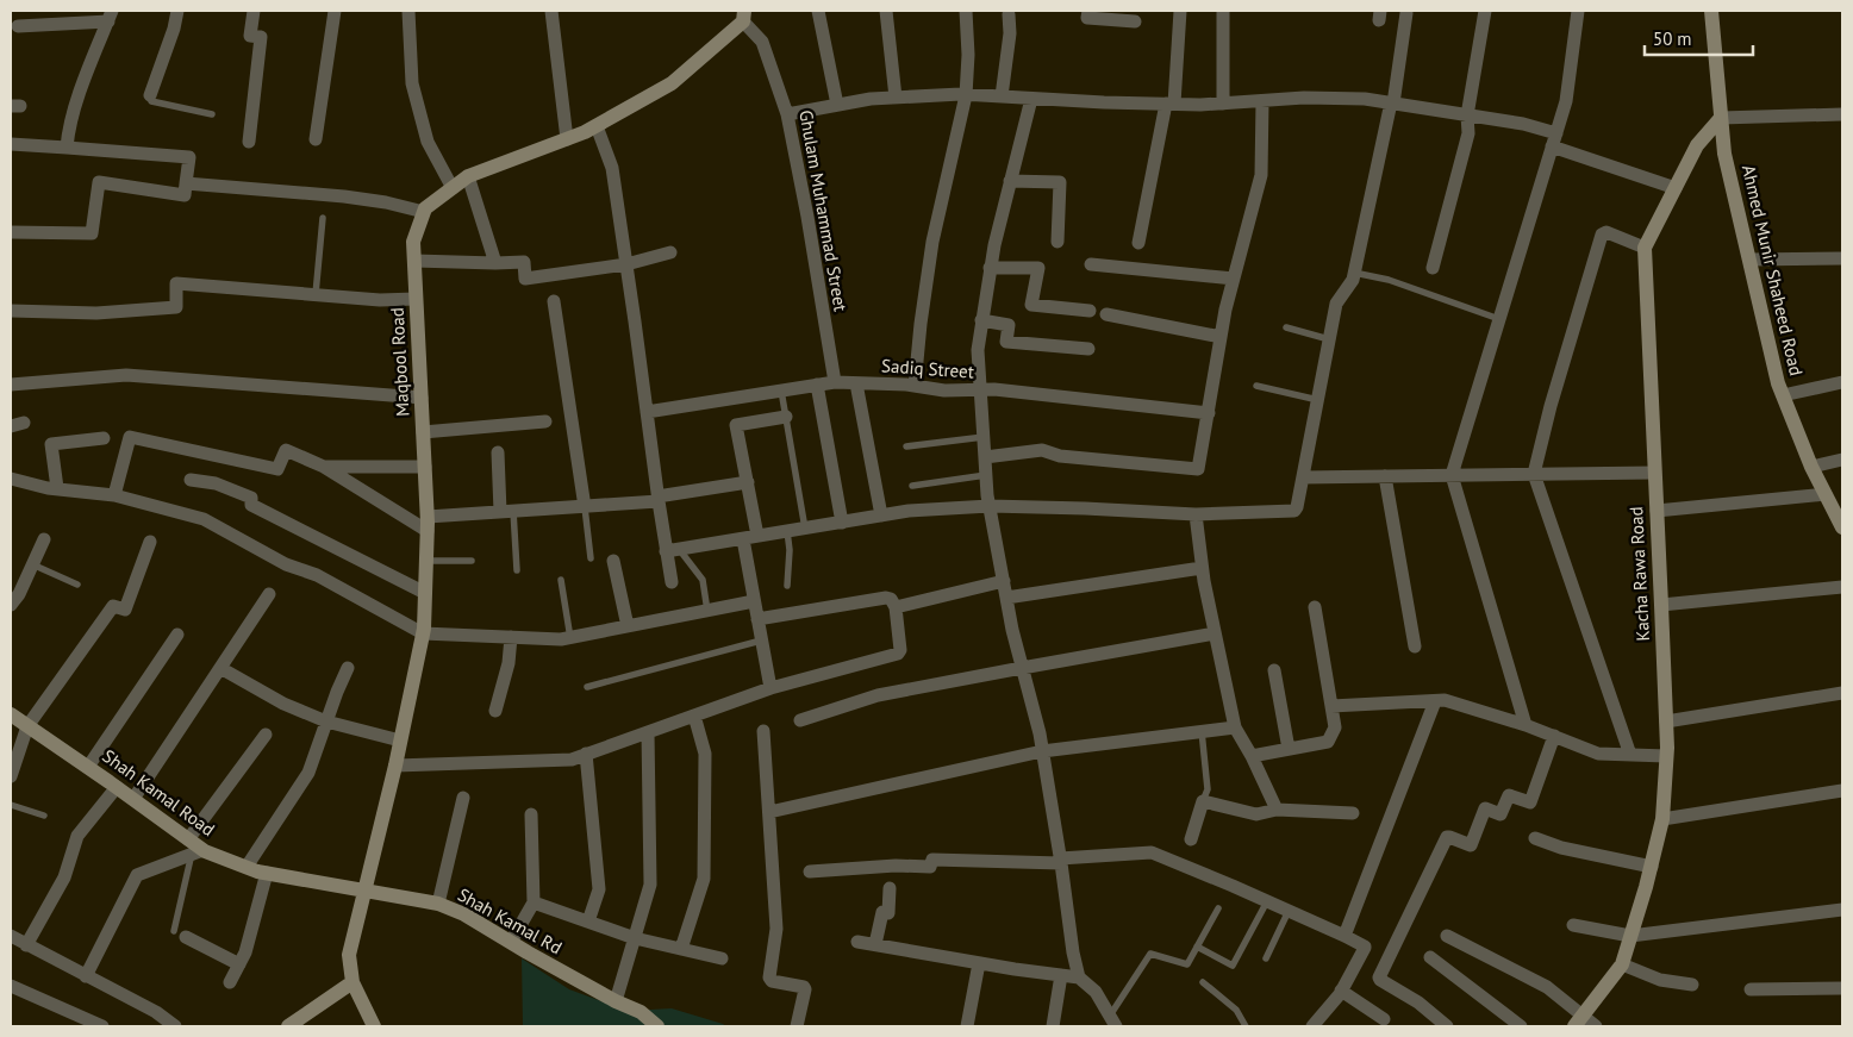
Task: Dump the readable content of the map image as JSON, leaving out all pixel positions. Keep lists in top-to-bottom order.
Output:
{
  "streets": {
    "street": [
      "Ghulam Muhammad Street",
      "Ahmed Munir Shaheed Road",
      "Maqbool Road",
      "Sadiq Street",
      "Kacha Rawa Road",
      "Shah Kamal Road",
      "Shah Kamal Rd"
    ]
  },
  "crossings": [
    ["Ghulam Muhammad Street", "Maqbool Road"],
    ["Ghulam Muhammad Street", "Sadiq Street"],
    ["Ahmed Munir Shaheed Road", "Kacha Rawa Road"],
    ["Maqbool Road", "Shah Kamal Road"],
    ["Maqbool Road", "Shah Kamal Rd"],
    ["Shah Kamal Road", "Shah Kamal Rd"]
  ],
  "scale_bar": "50 m"
}
